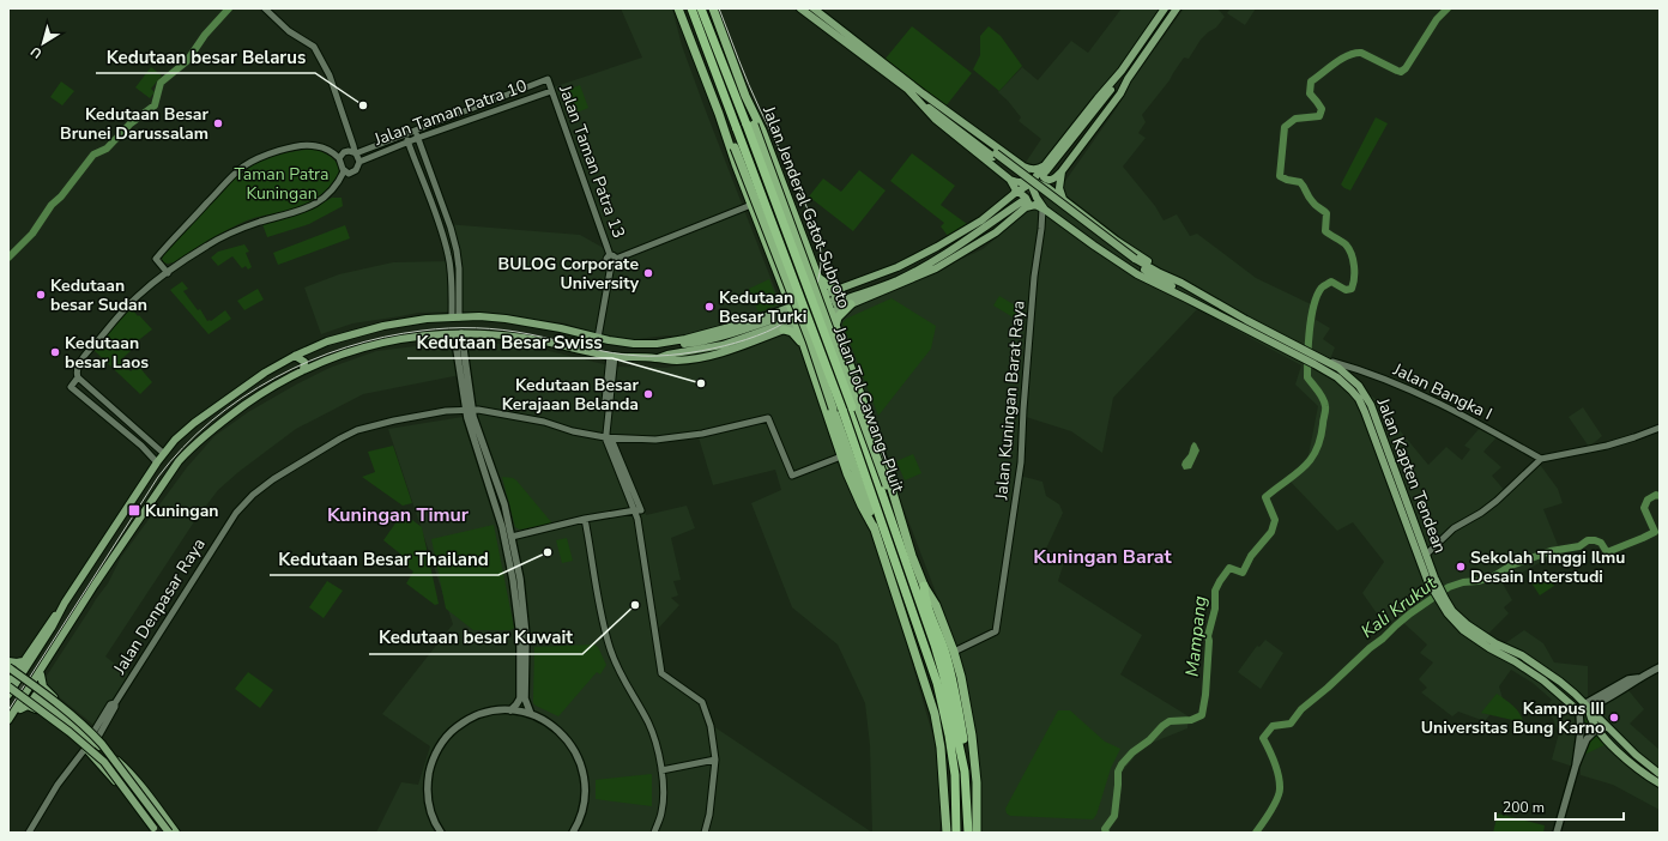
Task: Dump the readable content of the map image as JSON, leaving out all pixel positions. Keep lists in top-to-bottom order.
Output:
{
  "streets": {
    "highway": ["Jalan Jenderal Gatot Subroto", "Jalan Tol Cawang–Pluit"],
    "main road": ["Jalan Kapten Tendean"],
    "street": [
      "Jalan Taman Patra 10",
      "Jalan Taman Patra 13",
      "Jalan Bangka I",
      "Jalan Kuningan Barat Raya",
      "Jalan Denpasar Raya"
    ]
  },
  "crossings": [
    ["Jalan Taman Patra 10", "Jalan Taman Patra 13"],
    ["Jalan Jenderal Gatot Subroto", "Jalan Kuningan Barat Raya"],
    ["Jalan Jenderal Gatot Subroto", "Jalan Tol Cawang–Pluit"],
    ["Jalan Bangka I", "Jalan Kapten Tendean"],
    ["Jalan Kuningan Barat Raya", "Jalan Kapten Tendean"]
  ],
  "districts": ["Kuningan Timur", "Kuningan Barat"],
  "water": ["Kali Krukut", "Mampang"],
  "parks": ["Taman Patra Kuningan"],
  "places": {
    "other": [
      "Kedutaan besar Belarus",
      "Kedutaan Besar Brunei Darussalam",
      "BULOG Corporate University",
      "Kedutaan besar Sudan",
      "Kedutaan Besar Turki",
      "Kedutaan besar Laos",
      "Kedutaan Besar Swiss",
      "Kedutaan Besar Kerajaan Belanda",
      "Kedutaan Besar Thailand",
      "Sekolah Tinggi Ilmu Desain Interstudi",
      "Kedutaan besar Kuwait",
      "Kampus III Universitas Bung Karno"
    ],
    "transit": ["Kuningan"]
  },
  "scale_bar": "200 m",
  "north": "bottom left"
}
